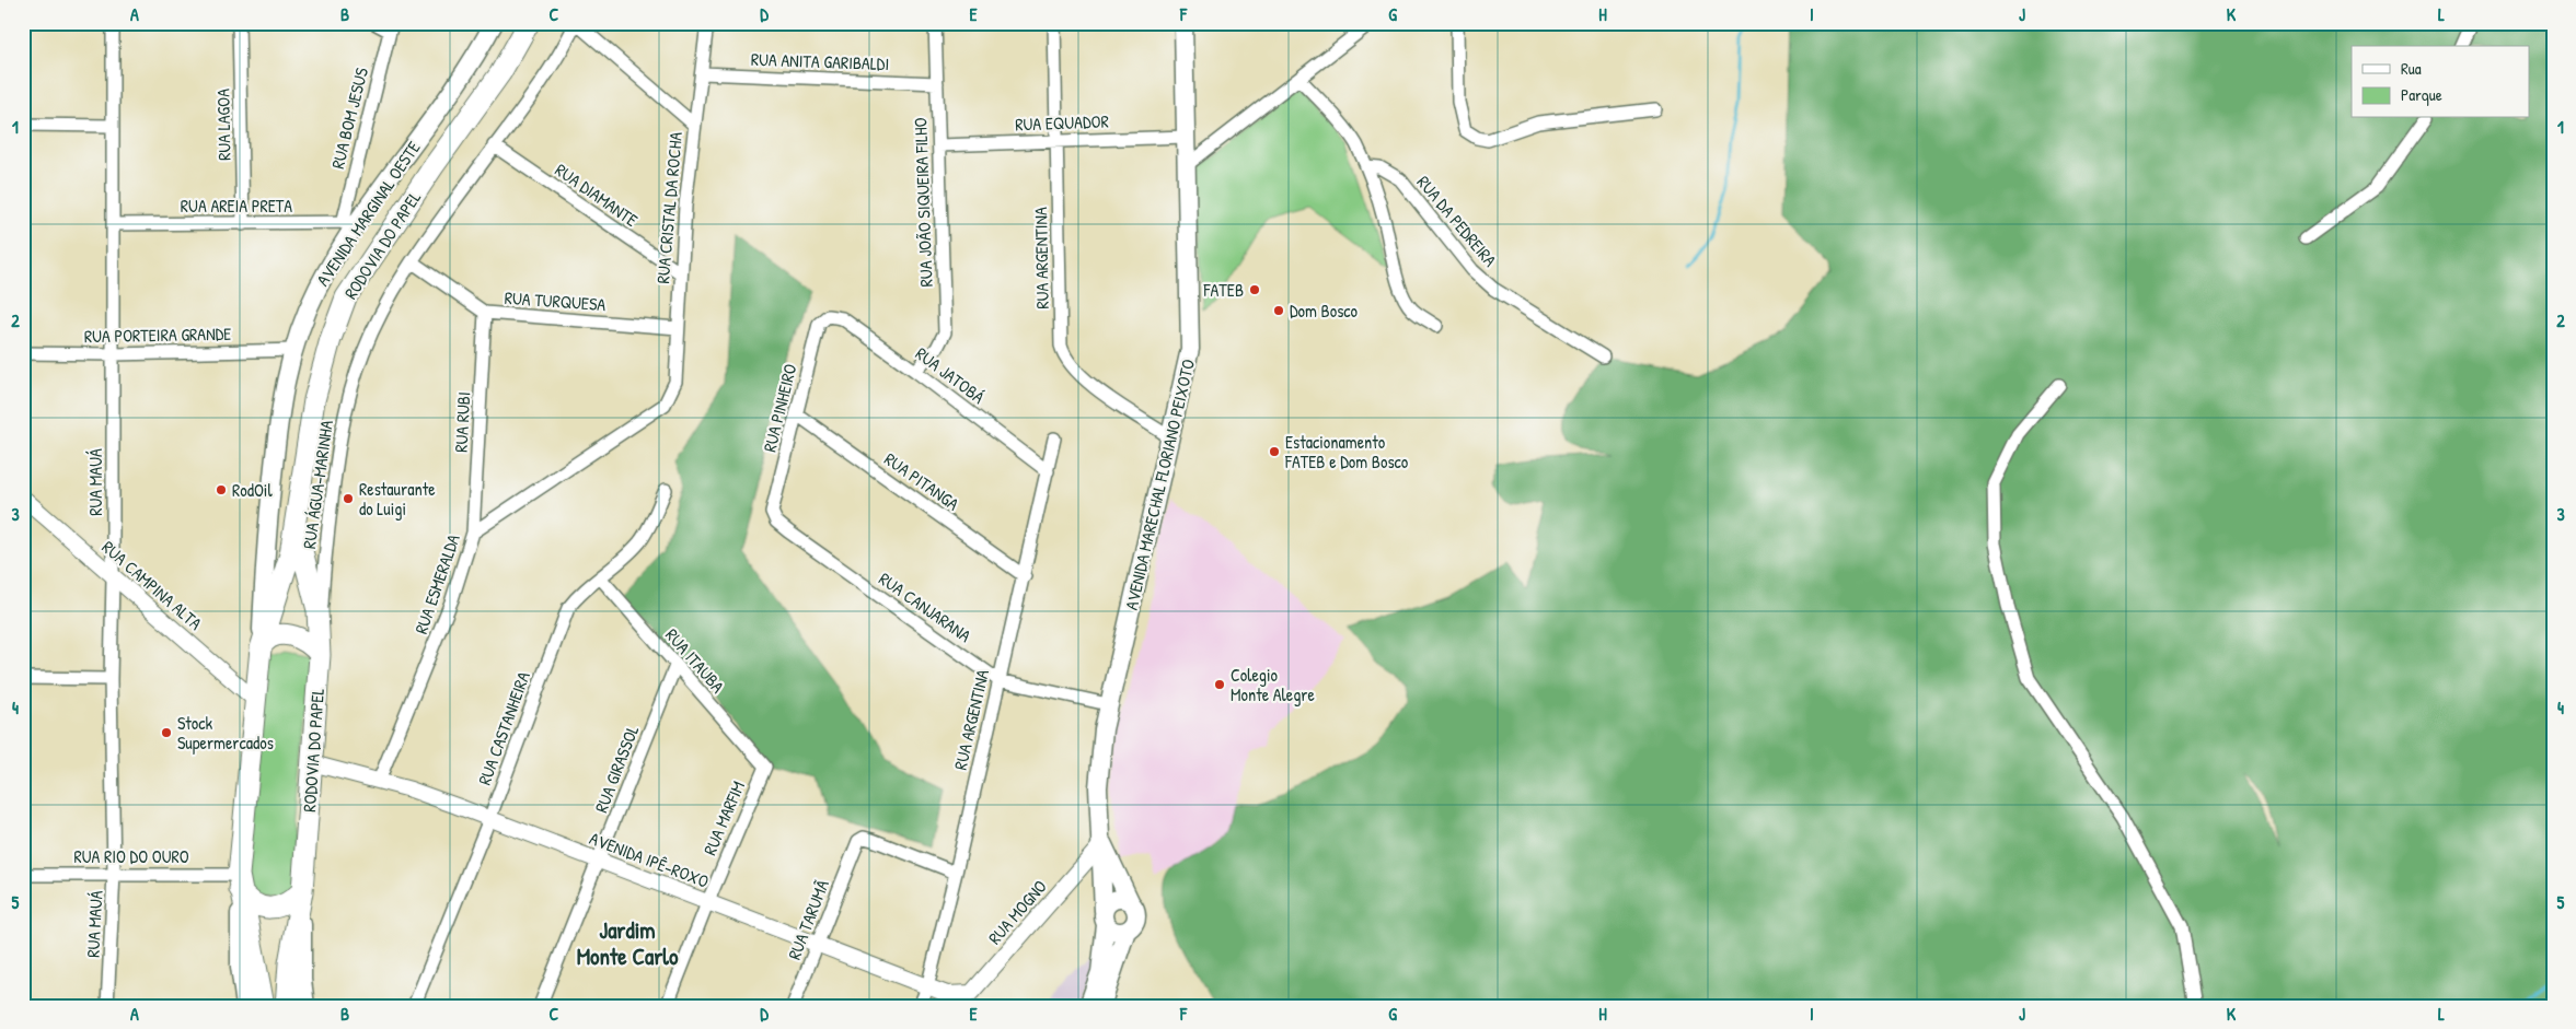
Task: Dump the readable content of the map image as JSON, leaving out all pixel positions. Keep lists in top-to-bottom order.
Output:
{
  "streets": {
    "main road": ["AVENIDA MARGINAL OESTE", "RODOVIA DO PAPEL", "AVENIDA MARECHAL FLORIANO PEIXOTO"],
    "street": [
      "RUA ANITA GARIBALDI",
      "RUA BOM JESUS",
      "RUA EQUADOR",
      "RUA LAGOA",
      "RUA DIAMANTE",
      "RUA JOÃO SIQUEIRA FILHO",
      "RUA AREIA PRETA",
      "RUA CRISTAL DA ROCHA",
      "RUA DA PEDREIRA",
      "RUA ARGENTINA",
      "RUA TURQUESA",
      "RUA PORTEIRA GRANDE",
      "RUA JATOBÁ",
      "RUA PINHEIRO",
      "RUA RUBI",
      "RUA PITANGA",
      "RUA MAUÁ",
      "RUA ÁGUA-MARINHA",
      "RUA ESMERALDA",
      "RUA CAMPINA ALTA",
      "RUA CANJARANA",
      "RUA ITAUBA",
      "RUA CASTANHEIRA",
      "RUA GIRASSOL",
      "RUA MARFIM",
      "RUA RIO DO OURO",
      "AVENIDA IPÊ-ROXO",
      "RUA MOGNO",
      "RUA TARUMÃ"
    ]
  },
  "crossings": [
    ["RUA ANITA GARIBALDI", "RUA JOÃO SIQUEIRA FILHO"],
    ["RUA ANITA GARIBALDI", "RUA CRISTAL DA ROCHA"],
    ["RUA BOM JESUS", "RUA AREIA PRETA"],
    ["RUA BOM JESUS", "AVENIDA MARGINAL OESTE"],
    ["RUA EQUADOR", "RUA JOÃO SIQUEIRA FILHO"],
    ["RUA EQUADOR", "RUA ARGENTINA"],
    ["RUA EQUADOR", "AVENIDA MARECHAL FLORIANO PEIXOTO"],
    ["RUA LAGOA", "RUA AREIA PRETA"],
    ["RUA DIAMANTE", "RUA CRISTAL DA ROCHA"],
    ["RUA DIAMANTE", "RUA ÁGUA-MARINHA"],
    ["RUA JOÃO SIQUEIRA FILHO", "RUA JATOBÁ"],
    ["RUA AREIA PRETA", "AVENIDA MARGINAL OESTE"],
    ["RUA AREIA PRETA", "RUA MAUÁ"],
    ["RUA CRISTAL DA ROCHA", "RUA TURQUESA"],
    ["RUA CRISTAL DA ROCHA", "RUA ESMERALDA"],
    ["AVENIDA MARGINAL OESTE", "RODOVIA DO PAPEL"],
    ["AVENIDA MARGINAL OESTE", "RUA PORTEIRA GRANDE"],
    ["RODOVIA DO PAPEL", "RUA ÁGUA-MARINHA"],
    ["RODOVIA DO PAPEL", "RUA CAMPINA ALTA"],
    ["RODOVIA DO PAPEL", "RUA RIO DO OURO"],
    ["RODOVIA DO PAPEL", "AVENIDA IPÊ-ROXO"],
    ["RUA ARGENTINA", "RUA JATOBÁ"],
    ["RUA ARGENTINA", "RUA PITANGA"],
    ["RUA ARGENTINA", "AVENIDA MARECHAL FLORIANO PEIXOTO"],
    ["RUA ARGENTINA", "RUA CANJARANA"],
    ["RUA ARGENTINA", "AVENIDA IPÊ-ROXO"],
    ["RUA ARGENTINA", "RUA TARUMÃ"],
    ["RUA TURQUESA", "RUA RUBI"],
    ["RUA TURQUESA", "RUA ÁGUA-MARINHA"],
    ["RUA PORTEIRA GRANDE", "RUA MAUÁ"],
    ["RUA JATOBÁ", "RUA PINHEIRO"],
    ["RUA PINHEIRO", "RUA PITANGA"],
    ["RUA PINHEIRO", "RUA CANJARANA"],
    ["RUA RUBI", "RUA ESMERALDA"],
    ["RUA MAUÁ", "RUA CAMPINA ALTA"],
    ["RUA MAUÁ", "RUA RIO DO OURO"],
    ["AVENIDA MARECHAL FLORIANO PEIXOTO", "RUA CANJARANA"],
    ["AVENIDA MARECHAL FLORIANO PEIXOTO", "RUA MOGNO"],
    ["RUA ESMERALDA", "AVENIDA IPÊ-ROXO"],
    ["RUA ITAUBA", "RUA CASTANHEIRA"],
    ["RUA ITAUBA", "RUA GIRASSOL"],
    ["RUA ITAUBA", "RUA MARFIM"],
    ["RUA CASTANHEIRA", "AVENIDA IPÊ-ROXO"],
    ["RUA GIRASSOL", "AVENIDA IPÊ-ROXO"],
    ["RUA MARFIM", "AVENIDA IPÊ-ROXO"],
    ["AVENIDA IPÊ-ROXO", "RUA MOGNO"],
    ["AVENIDA IPÊ-ROXO", "RUA TARUMÃ"]
  ],
  "districts": ["Jardim Monte Carlo"],
  "places": [
    "FATEB",
    "Dom Bosco",
    "Estacionamento FATEB e Dom Bosco",
    "RodOil",
    "Restaurante do Luigi",
    "Colegio Monte Alegre",
    "Stock Supermercados"
  ],
  "legend": ["Rua", "Parque"],
  "grid": {
    "columns": [
      "A",
      "B",
      "C",
      "D",
      "E",
      "F",
      "G",
      "H",
      "I",
      "J",
      "K",
      "L"
    ],
    "rows": [
      "1",
      "2",
      "3",
      "4",
      "5"
    ]
  }
}
